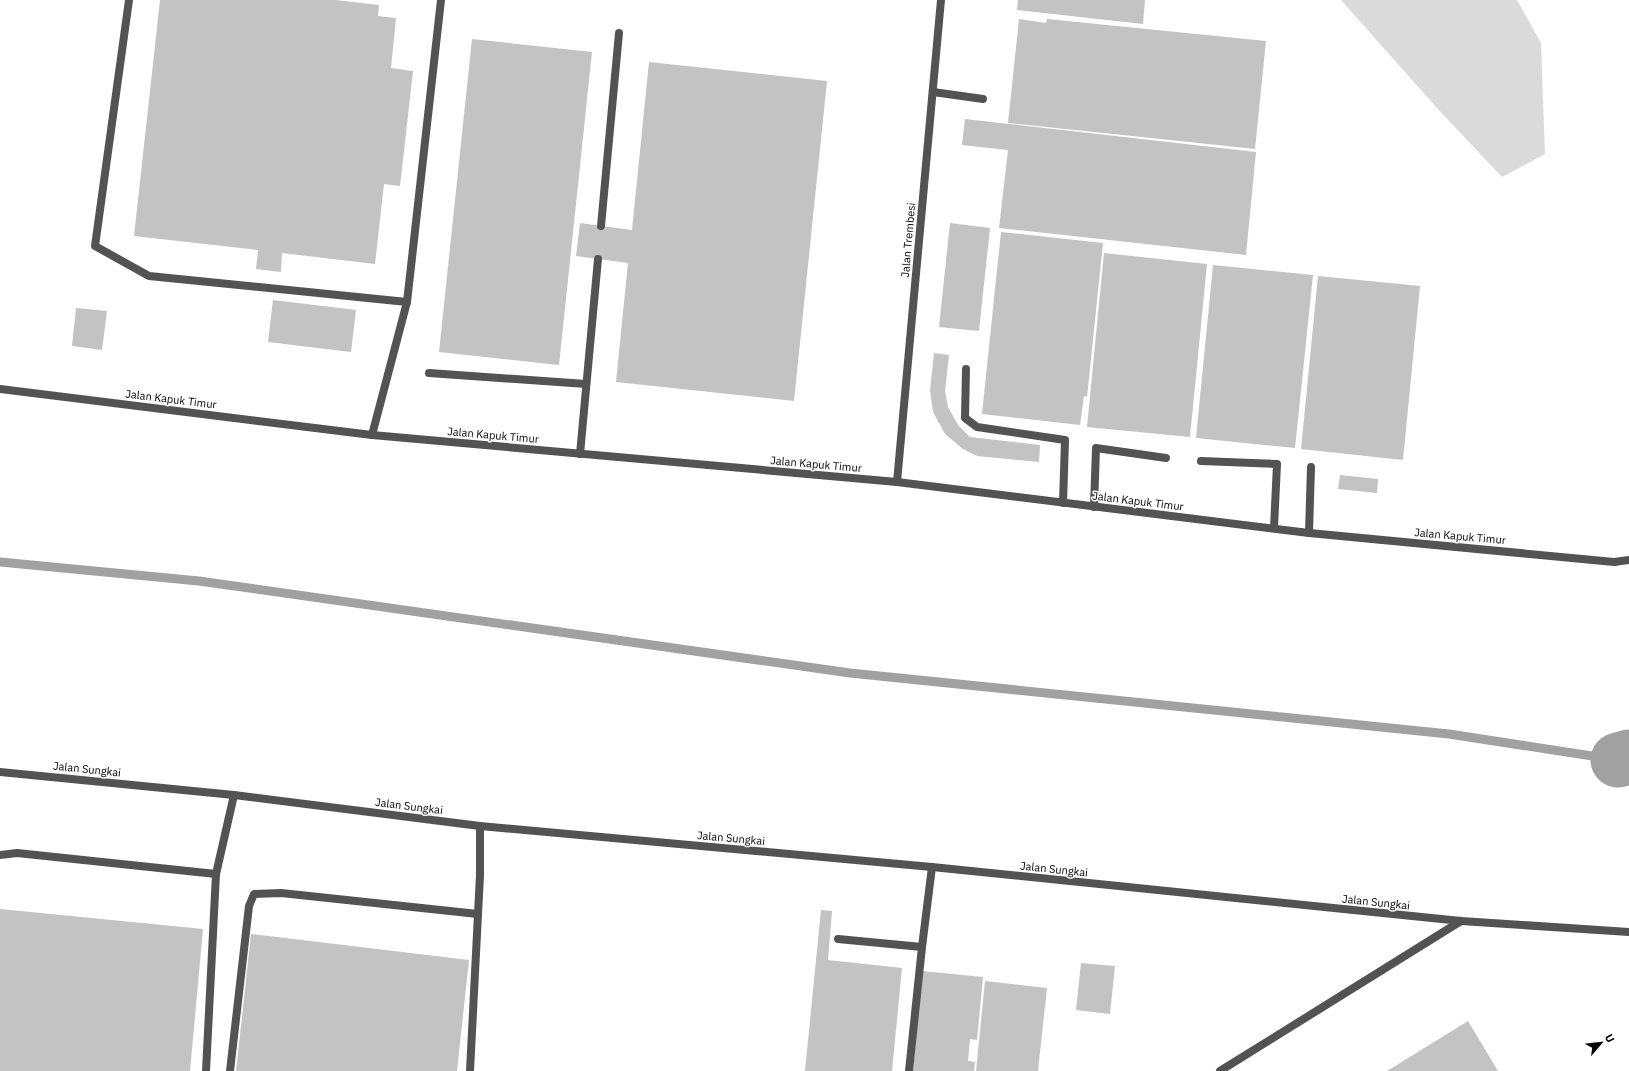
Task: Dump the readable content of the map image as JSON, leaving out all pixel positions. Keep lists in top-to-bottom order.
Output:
{
  "streets": {
    "street": ["Jalan Trembesi", "Jalan Kapuk Timur", "Jalan Sungkai"]
  },
  "crossings": [
    ["Jalan Trembesi", "Jalan Kapuk Timur"]
  ],
  "north": "top right"
}
